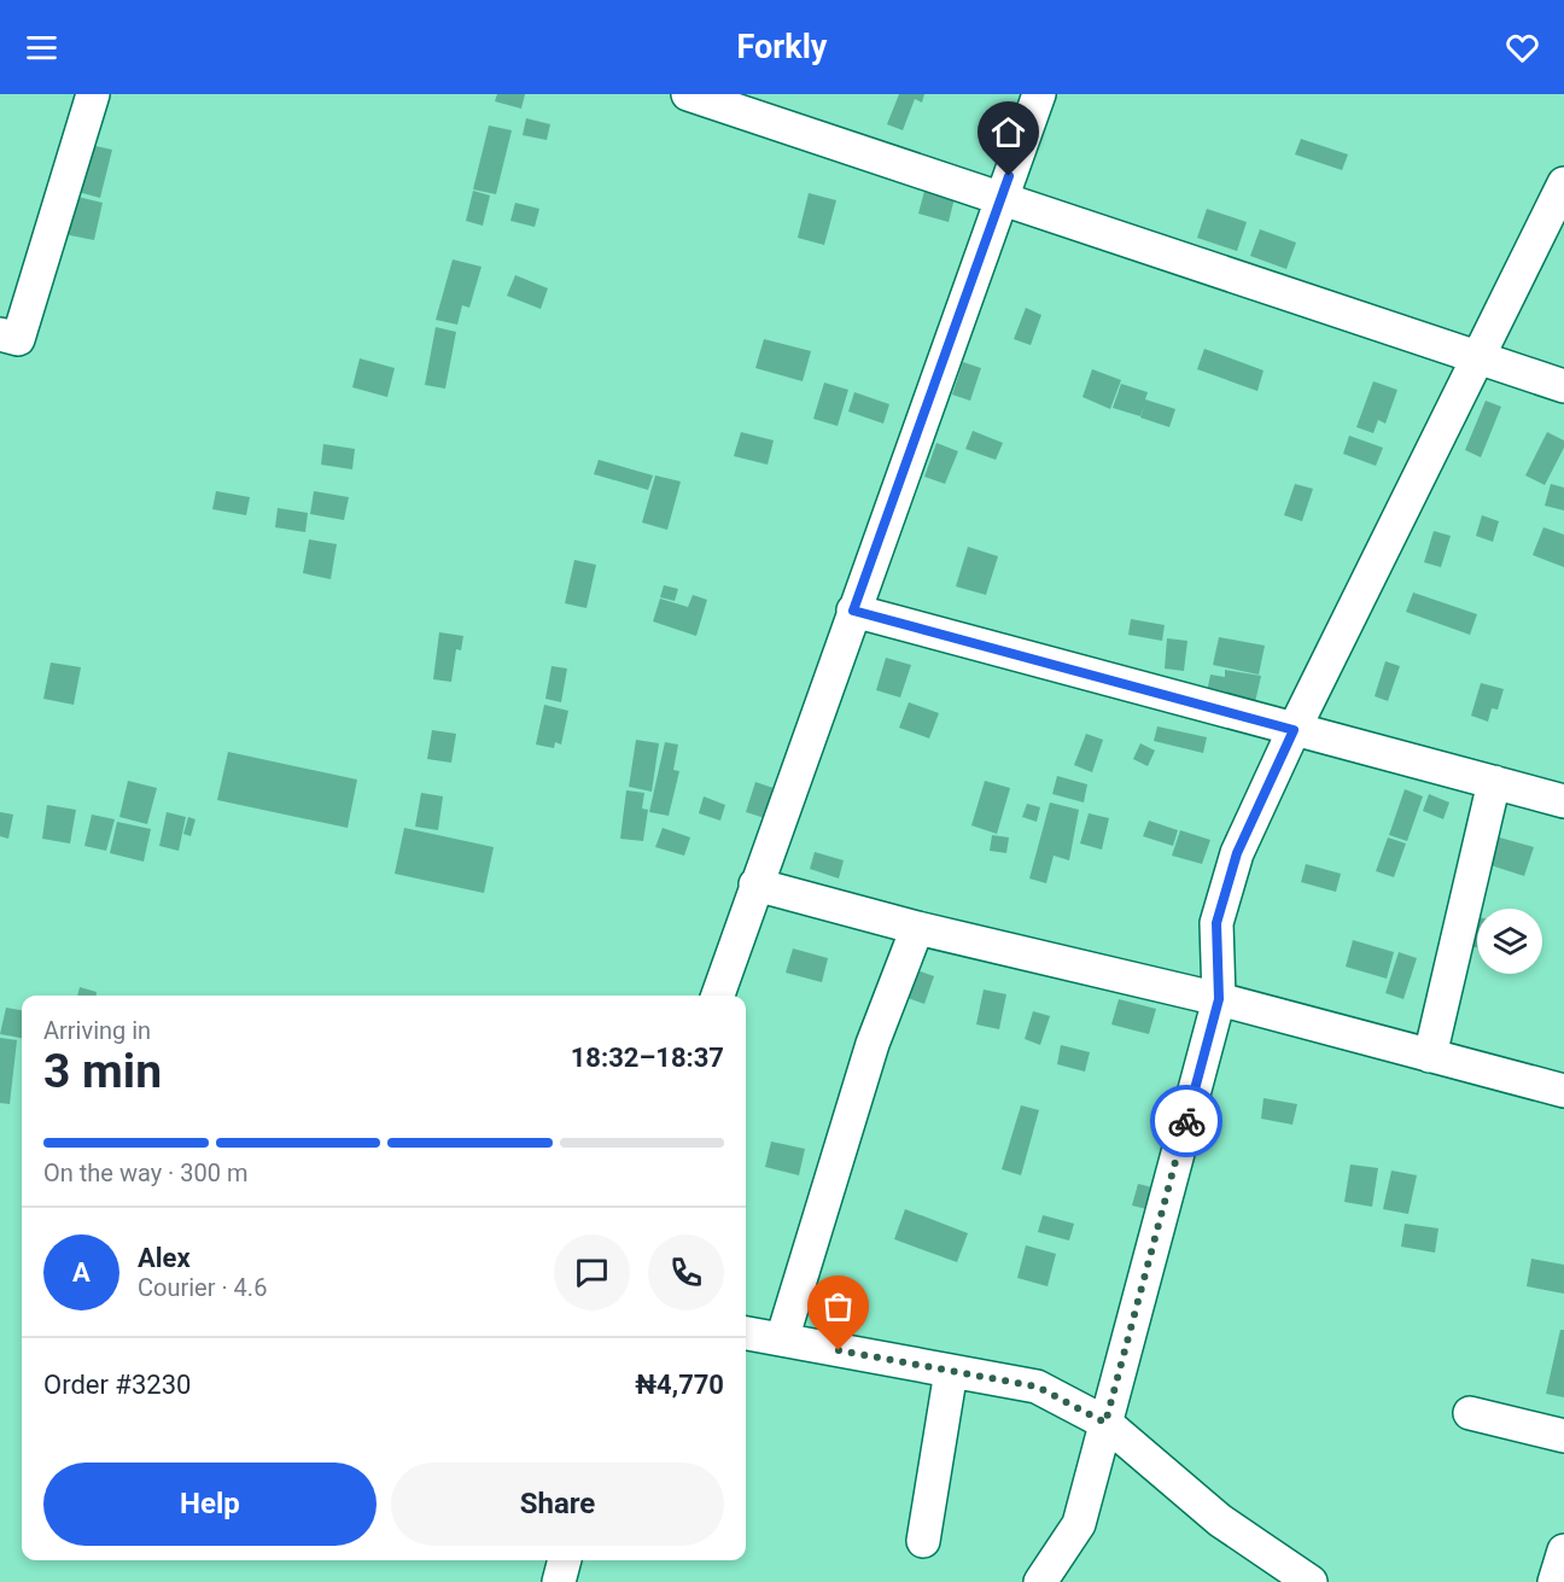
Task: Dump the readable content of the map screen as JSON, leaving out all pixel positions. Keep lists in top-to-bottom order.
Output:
{
  "page": {
    "header": "Forkly",
    "heading": ["3 min", "Arriving in", "18:32–18:37"],
    "panel": [
      "Alex",
      "Courier · 4.6",
      "Order #3230",
      "₦4,770"
    ],
    "bar": "On the way · 300 m",
    "round": "A",
    "buttons": ["Help", "Share"]
  }
}
